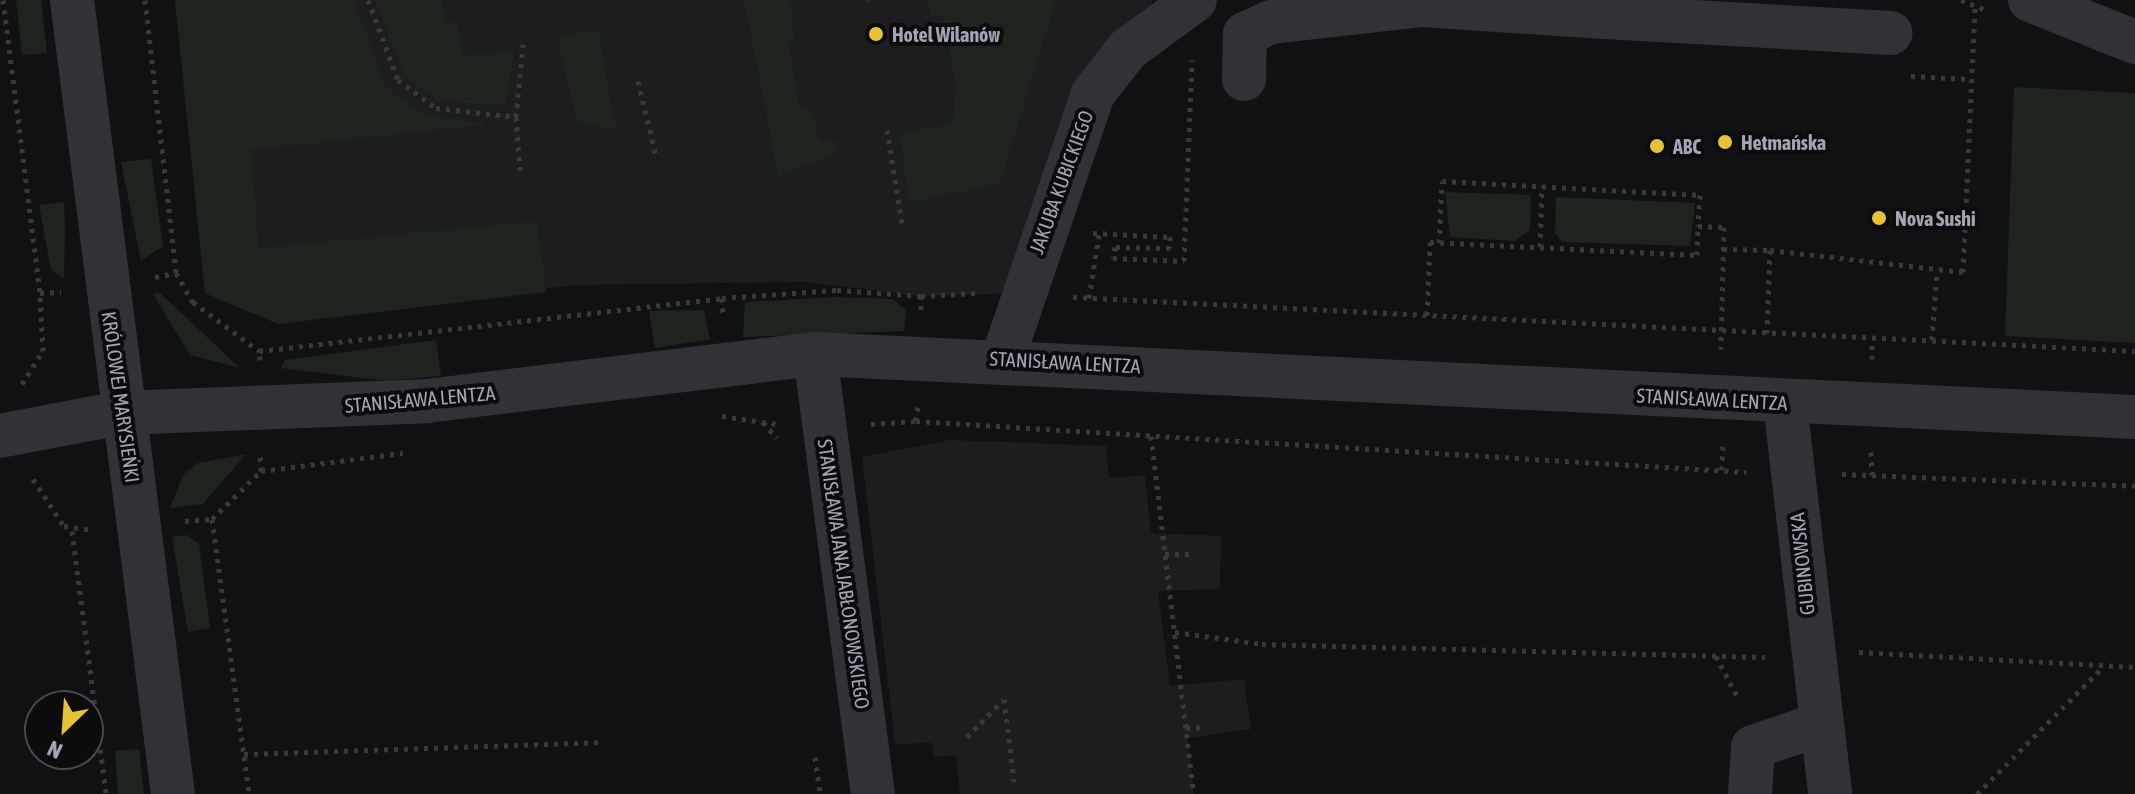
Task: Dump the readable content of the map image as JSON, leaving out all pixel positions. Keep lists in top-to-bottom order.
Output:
{
  "streets": {
    "street": [
      "JAKUBA KUBICKIEGO",
      "STANISŁAWA LENTZA",
      "KRÓLOWEJ MARYSIEŃKI",
      "GUBINOWSKA",
      "STANISŁAWA JANA JABŁONOWSKIEGO"
    ]
  },
  "crossings": [
    ["JAKUBA KUBICKIEGO", "STANISŁAWA LENTZA"],
    ["STANISŁAWA LENTZA", "KRÓLOWEJ MARYSIEŃKI"],
    ["STANISŁAWA LENTZA", "GUBINOWSKA"],
    ["STANISŁAWA LENTZA", "STANISŁAWA JANA JABŁONOWSKIEGO"]
  ],
  "places": [
    "Hotel Wilanów",
    "Hetmańska",
    "ABC",
    "Nova Sushi"
  ],
  "north": "bottom left"
}
